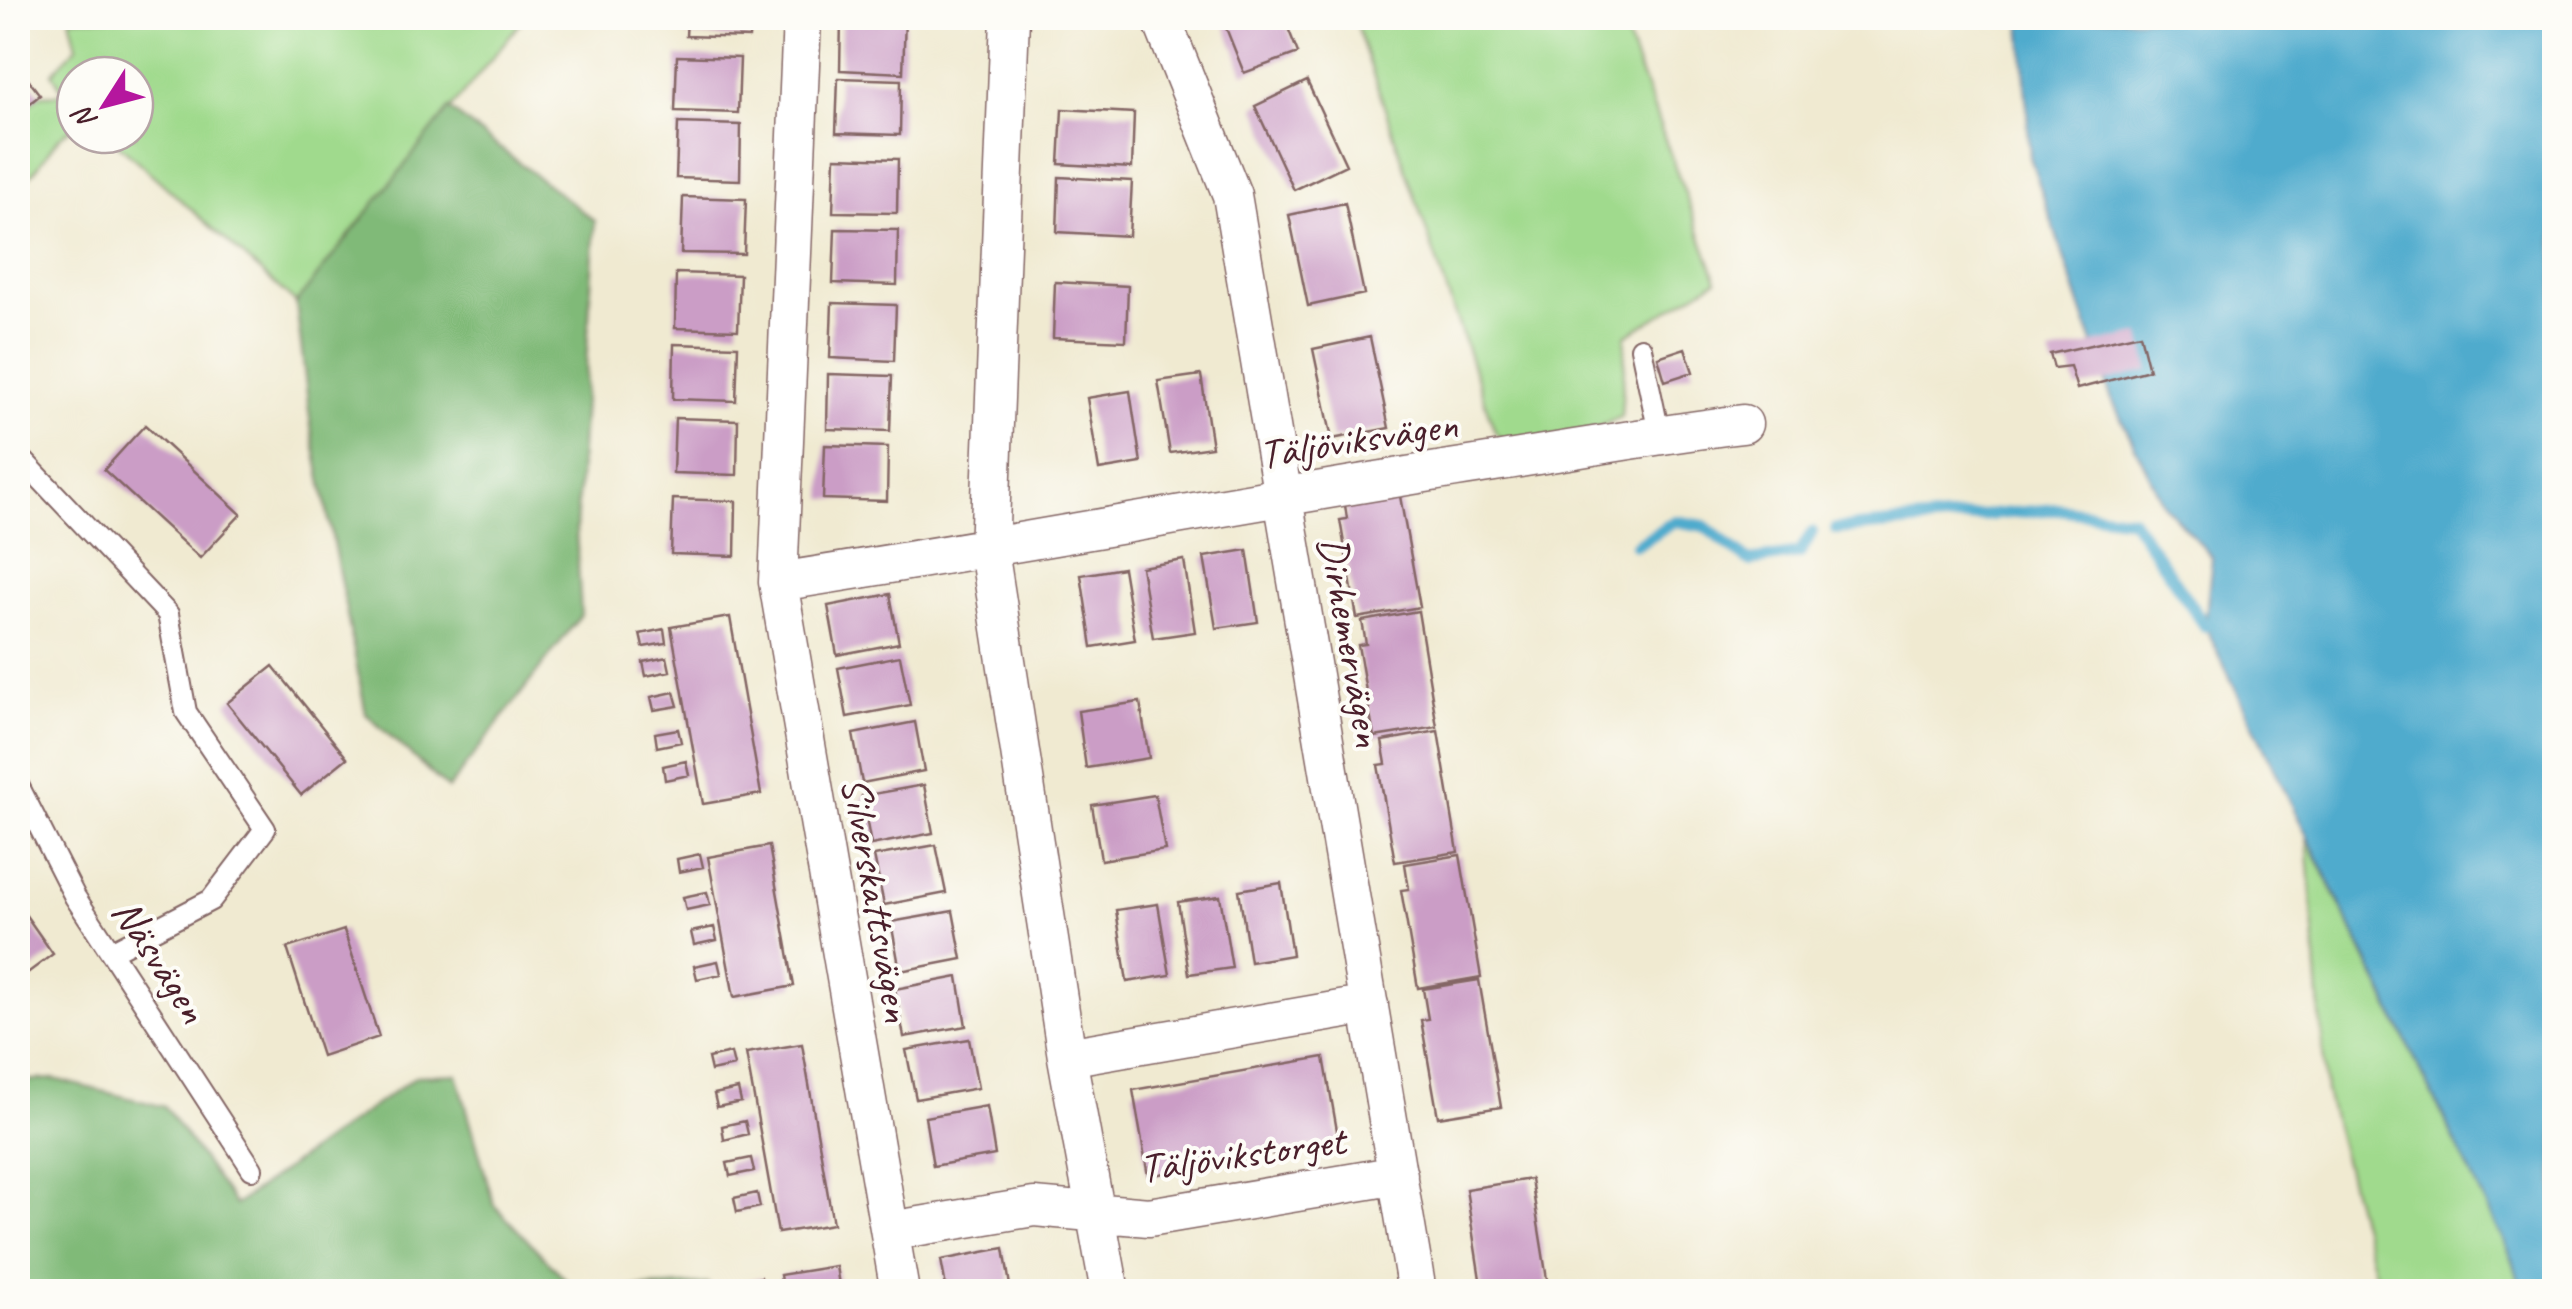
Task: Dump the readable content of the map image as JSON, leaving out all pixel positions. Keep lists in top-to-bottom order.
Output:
{
  "streets": {
    "street": [
      "Täljöviksvägen",
      "Dirhemervägen",
      "Silverskattsvägen",
      "Täljövikstorget"
    ],
    "lane": ["Näsvägen"]
  },
  "crossings": [
    ["Täljöviksvägen", "Dirhemervägen"],
    ["Dirhemervägen", "Täljövikstorget"]
  ],
  "north": "bottom left"
}
